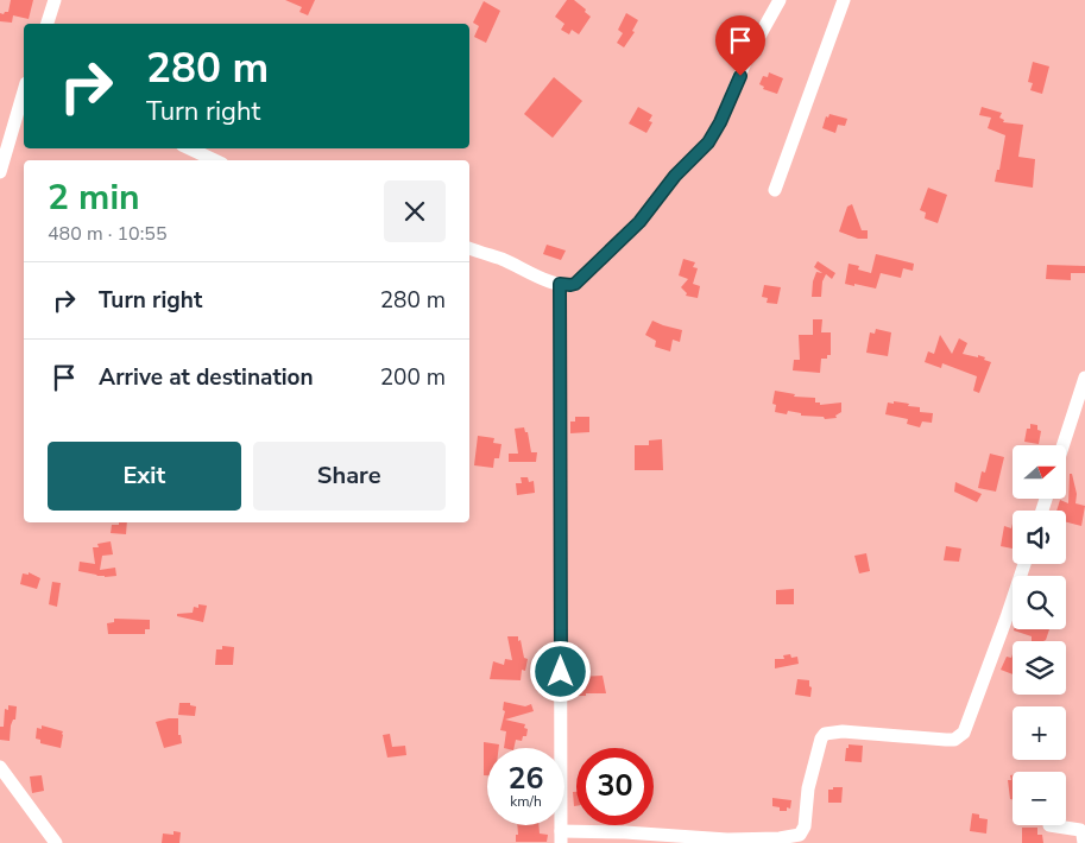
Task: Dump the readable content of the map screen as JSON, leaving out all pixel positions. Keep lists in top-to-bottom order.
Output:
{
  "north": "right",
  "page": {
    "turn": ["280 m", "Turn right"],
    "heading": ["2 min", "480 m · 10:55"],
    "list": [
      {
        "name": "Turn right",
        "value": "280 m"
      },
      {
        "name": "Arrive at destination",
        "value": "200 m"
      }
    ],
    "buttons": ["Exit", "Share"],
    "map_buttons": ["+", "−"],
    "speed": "26 km/h",
    "limit": "30"
  }
}
